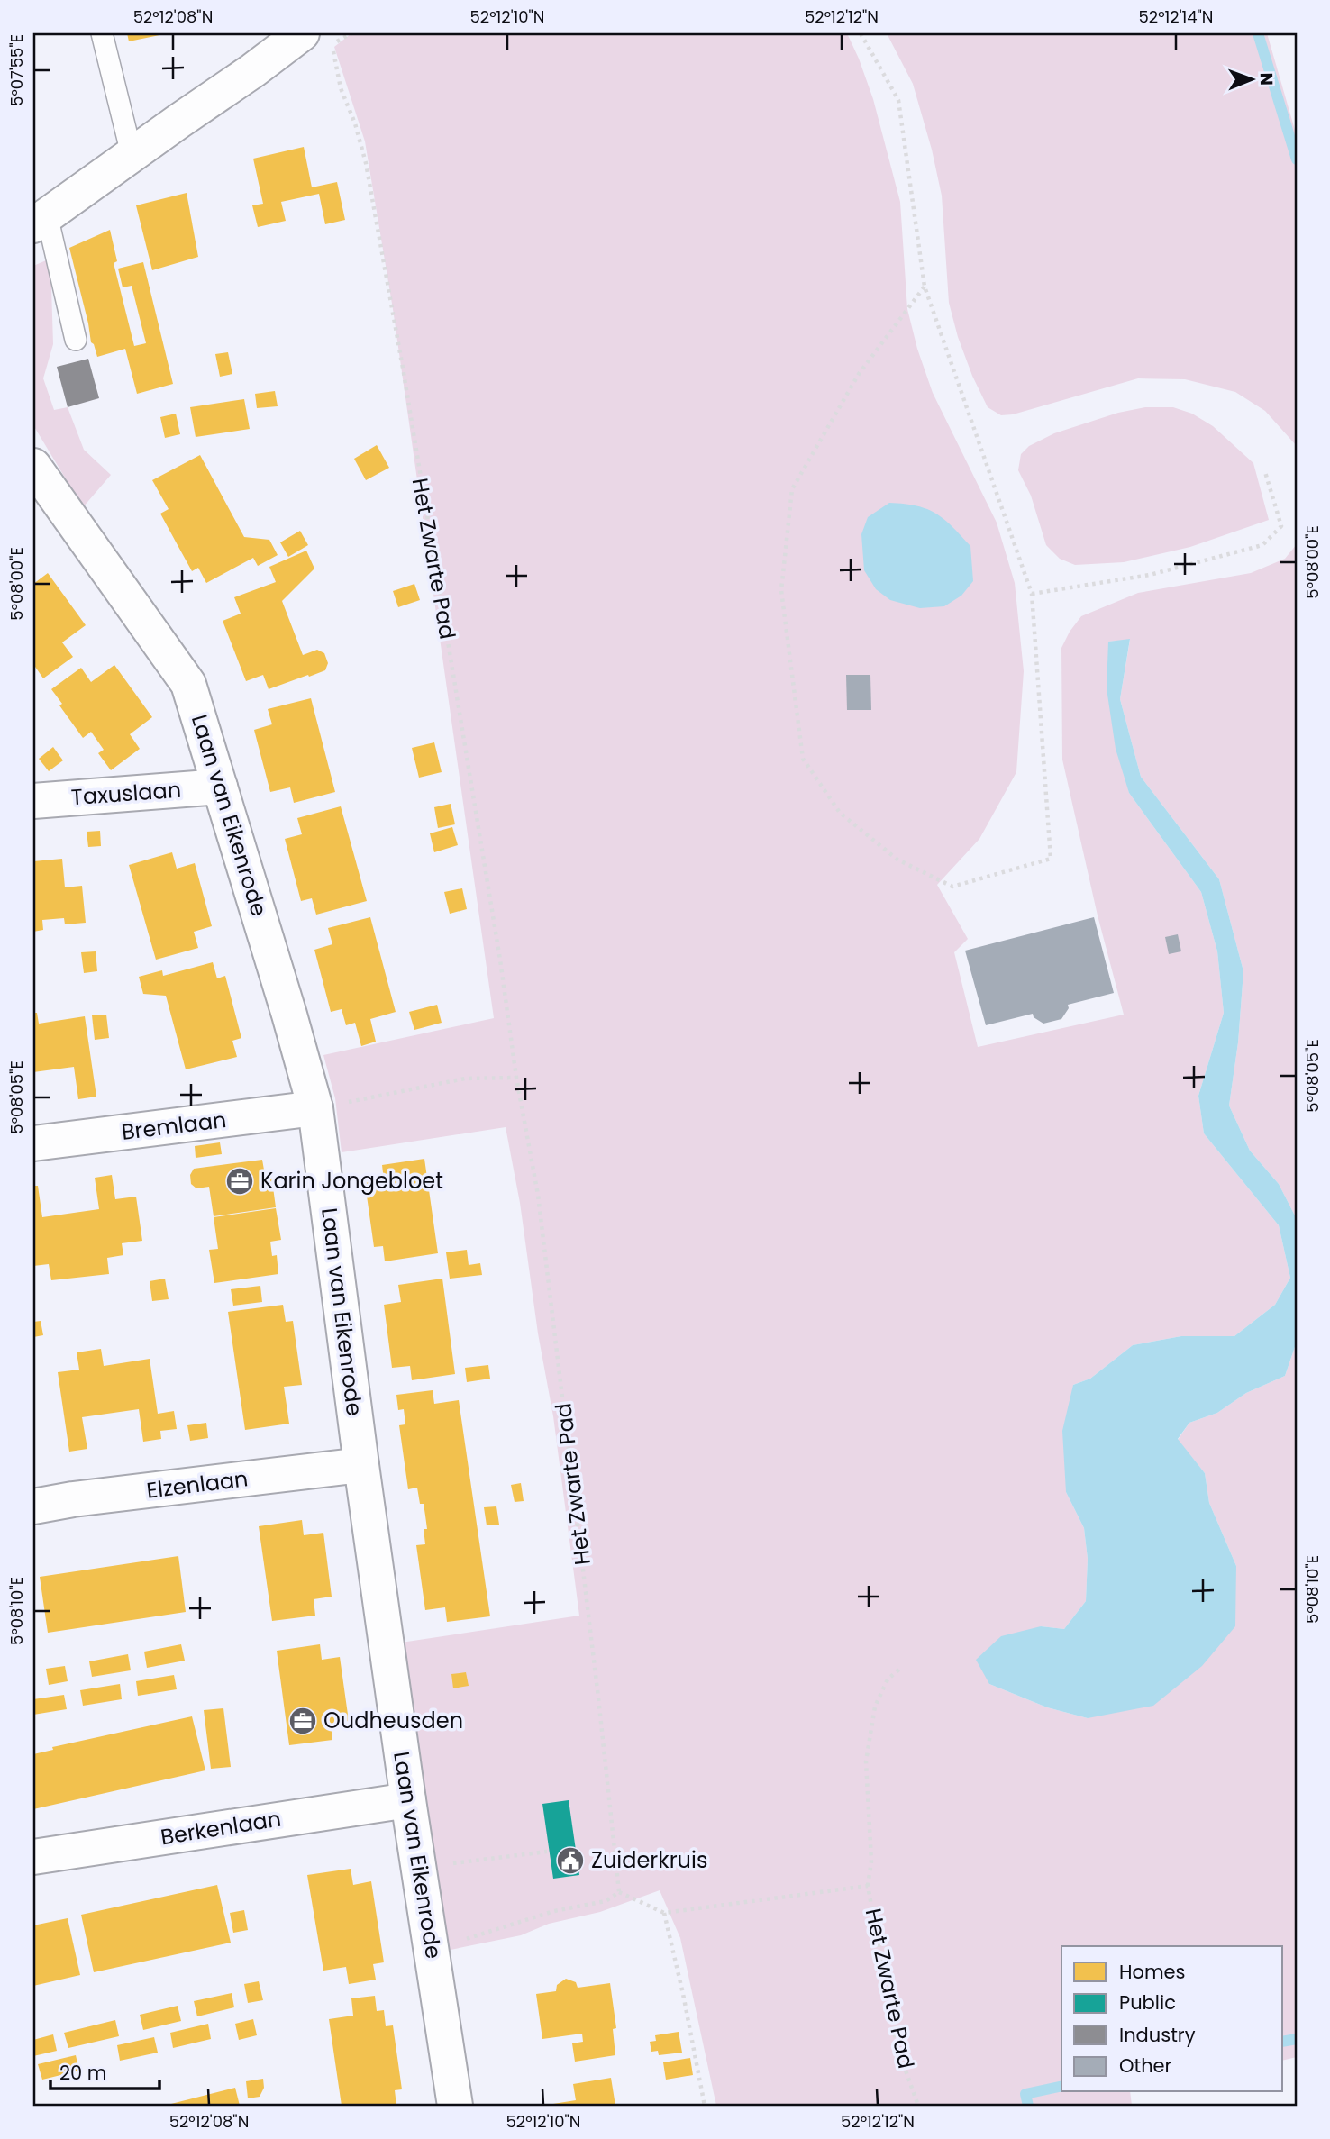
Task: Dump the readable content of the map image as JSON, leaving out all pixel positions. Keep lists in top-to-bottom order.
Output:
{
  "streets": {
    "street": [
      "Taxuslaan",
      "Laan van Eikenrode",
      "Bremlaan",
      "Elzenlaan",
      "Berkenlaan"
    ],
    "path": ["Het Zwarte Pad"]
  },
  "crossings": [
    ["Taxuslaan", "Laan van Eikenrode"],
    ["Laan van Eikenrode", "Bremlaan"],
    ["Laan van Eikenrode", "Elzenlaan"],
    ["Laan van Eikenrode", "Berkenlaan"]
  ],
  "places": {
    "office": ["Karin Jongebloet", "Oudheusden"],
    "public building": ["Zuiderkruis"]
  },
  "legend": [
    "Homes",
    "Public",
    "Industry",
    "Other"
  ],
  "scale_bar": "20 m",
  "north": "right",
  "coordinates": [
    "52°12'08\"N",
    "52°12'10\"N",
    "52°12'12\"N",
    "52°12'14\"N",
    "5°07'55\"E",
    "5°08'00\"E",
    "5°08'05\"E",
    "5°08'10\"E"
  ]
}
